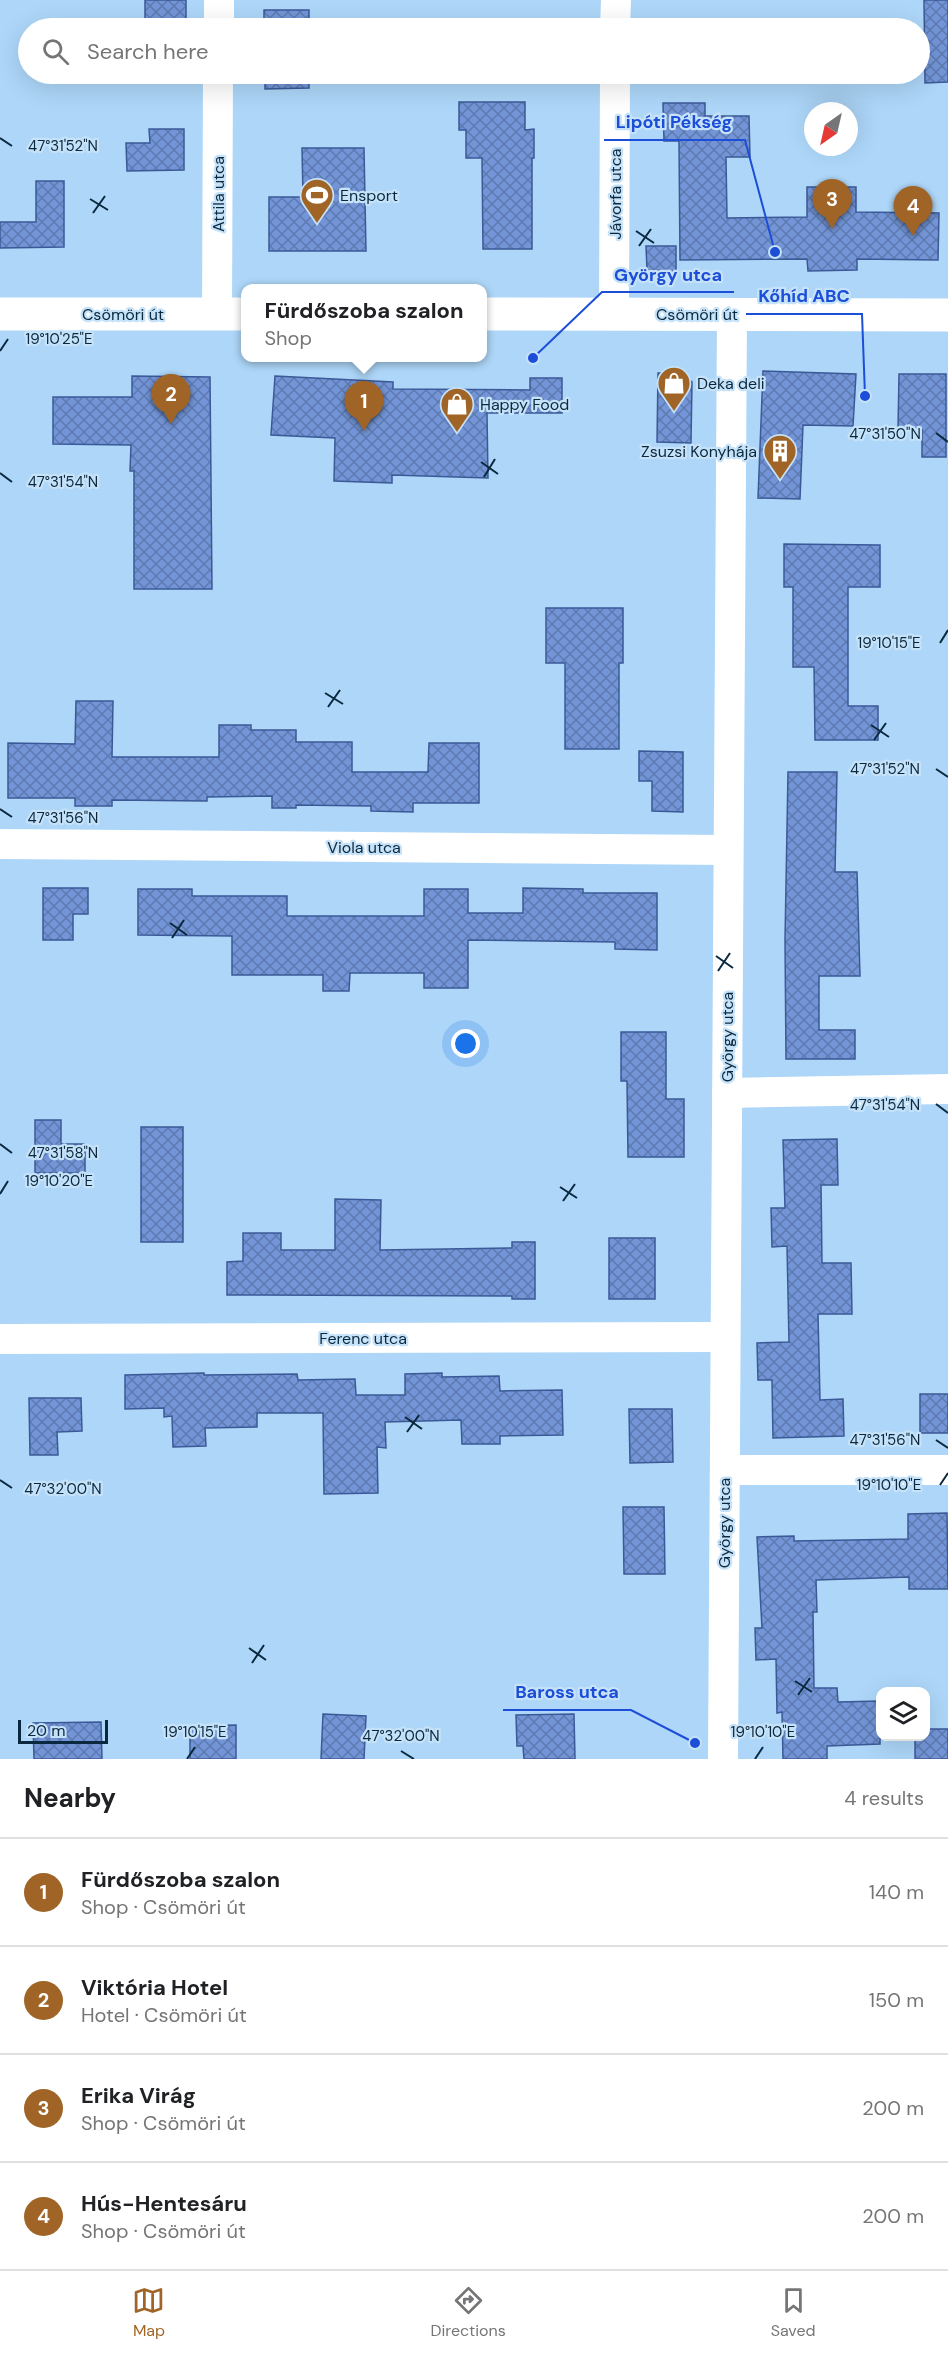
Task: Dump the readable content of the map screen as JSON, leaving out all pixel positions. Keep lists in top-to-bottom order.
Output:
{
  "streets": {
    "main road": ["Csömöri út"],
    "street": [
      "Attila utca",
      "Jávorfa utca",
      "Viola utca",
      "György utca",
      "Ferenc utca"
    ]
  },
  "crossings": [
    ["Attila utca", "Csömöri út"],
    ["Jávorfa utca", "Csömöri út"],
    ["Csömöri út", "György utca"],
    ["Viola utca", "György utca"],
    ["György utca", "Ferenc utca"]
  ],
  "places": {
    "sports": ["Ensport"],
    "other": [
      "Lipóti Pékség",
      "György utca",
      "Kőhíd ABC",
      "Baross utca"
    ],
    "shop": ["Deka deli", "Happy Food"],
    "building": ["Zsuzsi Konyhája"]
  },
  "scale_bar": "20 m",
  "north": "bottom left",
  "page": {
    "search": "Search here",
    "pins": [
      "3",
      "4",
      "2",
      "1"
    ],
    "popup": ["Fürdőszoba szalon", "Shop"],
    "scale": "20 m",
    "heading": ["Nearby", "4 results"],
    "list": [
      {
        "mark": "1",
        "name": "Fürdőszoba szalon",
        "note": "Shop · Csömöri út",
        "value": "140 m"
      },
      {
        "mark": "2",
        "name": "Viktória Hotel",
        "note": "Hotel · Csömöri út",
        "value": "150 m"
      },
      {
        "mark": "3",
        "name": "Erika Virág",
        "note": "Shop · Csömöri út",
        "value": "200 m"
      },
      {
        "mark": "4",
        "name": "Hús-Hentesáru",
        "note": "Shop · Csömöri út",
        "value": "200 m"
      }
    ],
    "nav": ["Map", "Directions", "Saved"]
  },
  "coordinates": [
    "47°31'52\"N",
    "19°10'25\"E",
    "47°31'50\"N",
    "47°31'54\"N",
    "19°10'15\"E",
    "47°31'56\"N",
    "47°31'58\"N",
    "19°10'20\"E",
    "19°10'10\"E",
    "47°32'00\"N"
  ]
}
